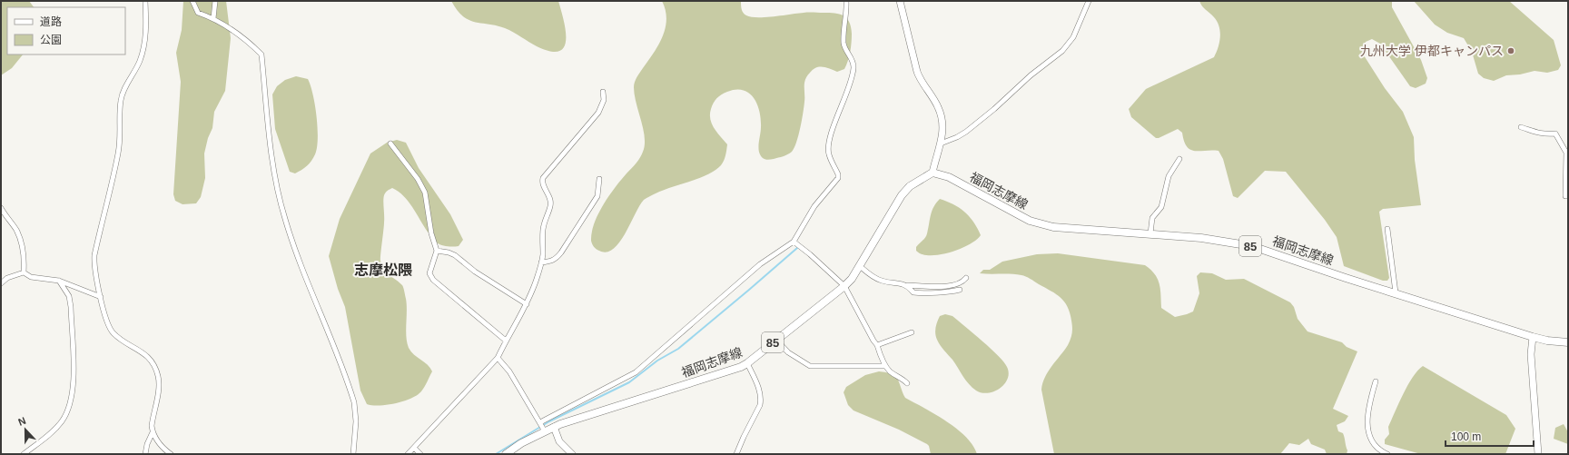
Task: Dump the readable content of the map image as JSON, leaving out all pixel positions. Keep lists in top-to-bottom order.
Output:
{
  "streets": {
    "main road": ["福岡志摩線", "85"]
  },
  "districts": ["志摩松隈"],
  "places": ["九州大学 伊都キャンパス"],
  "legend": ["道路", "公園"],
  "scale_bar": "100 m",
  "north": "top"
}
